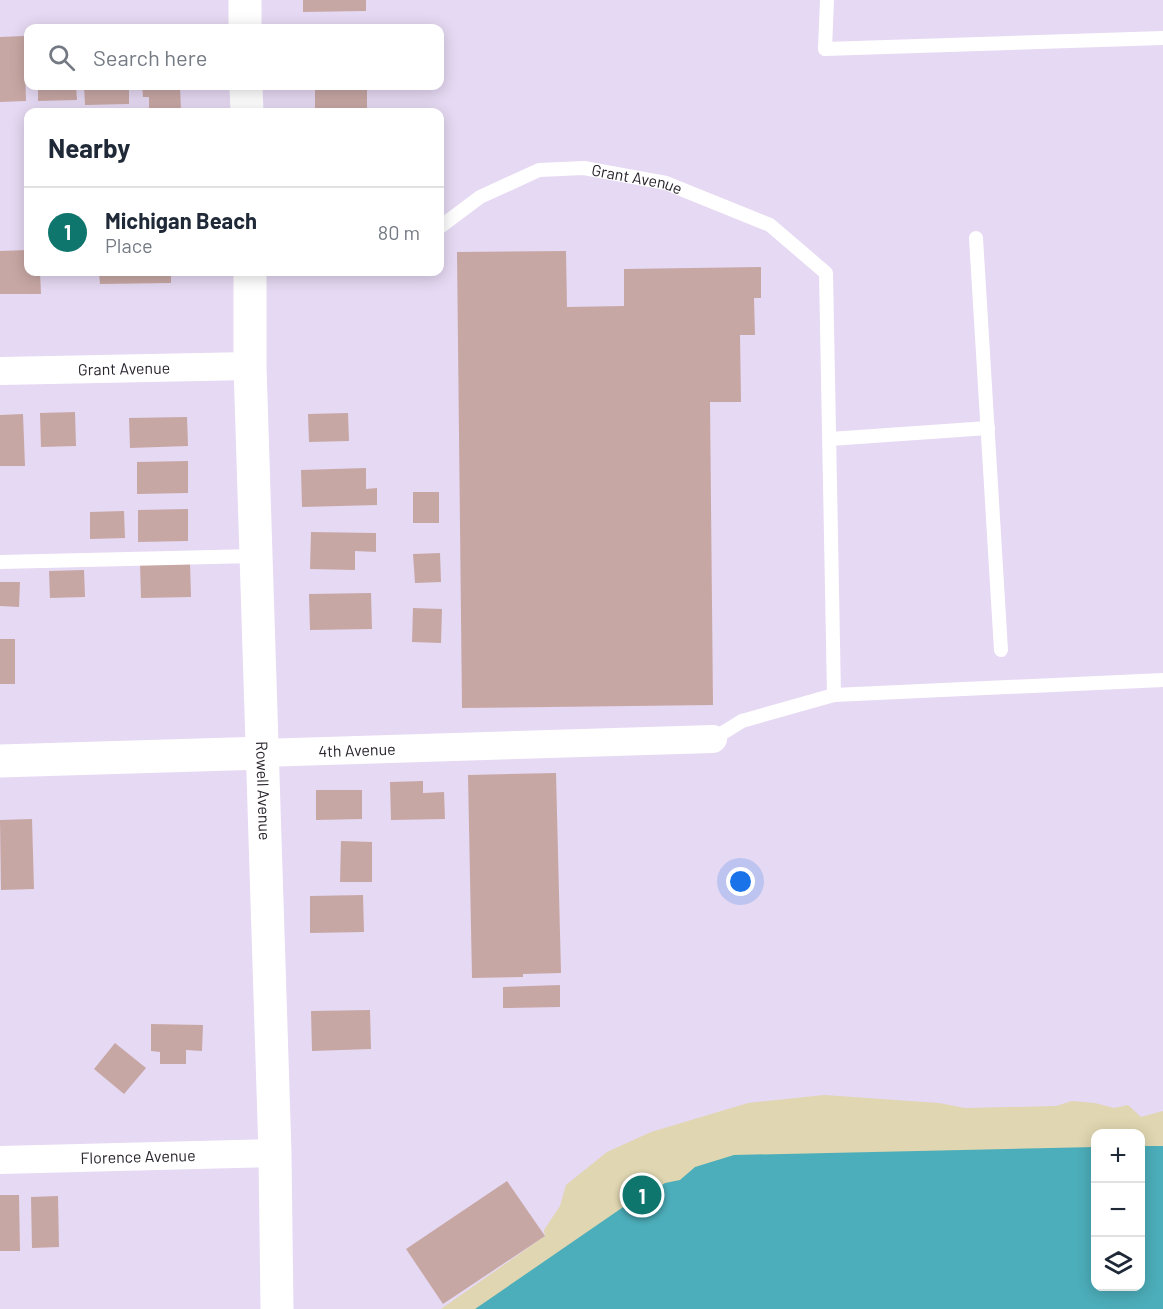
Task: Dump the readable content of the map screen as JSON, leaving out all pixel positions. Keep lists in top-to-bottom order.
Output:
{
  "streets": {
    "street": [
      "Grant Avenue",
      "4th Avenue",
      "Rowell Avenue",
      "Florence Avenue"
    ]
  },
  "crossings": [
    ["Grant Avenue", "Rowell Avenue"],
    ["4th Avenue", "Rowell Avenue"],
    ["Rowell Avenue", "Florence Avenue"]
  ],
  "page": {
    "search": "Search here",
    "heading": "Nearby",
    "list": [
      {
        "mark": "1",
        "name": "Michigan Beach",
        "note": "Place",
        "value": "80 m"
      }
    ],
    "map_buttons": ["+", "−"],
    "pins": "1"
  }
}
